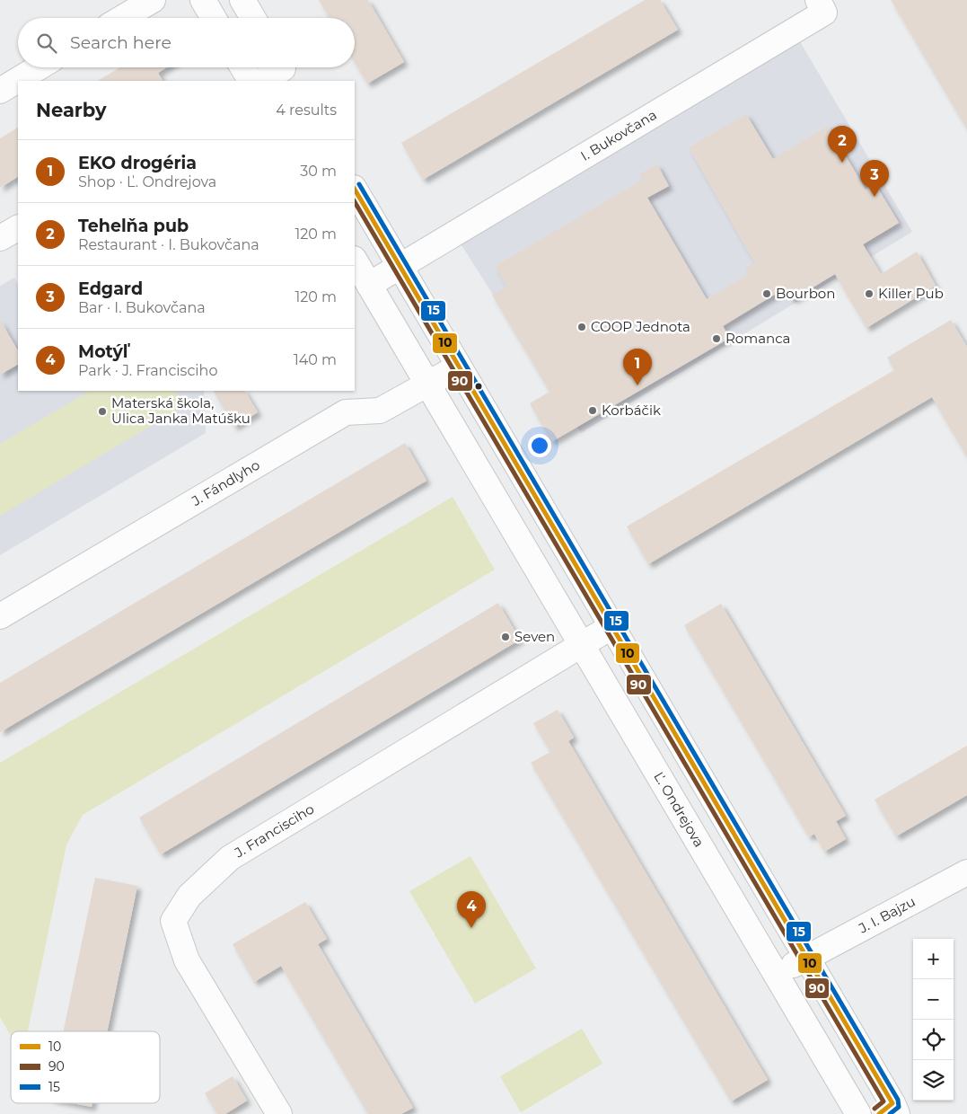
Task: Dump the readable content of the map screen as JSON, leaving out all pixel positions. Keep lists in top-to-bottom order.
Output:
{
  "streets": {
    "street": [
      "I. Bukovčana",
      "J. Fándlyho",
      "Ľ. Ondrejova",
      "J. Francisciho",
      "J. I. Bajzu"
    ]
  },
  "crossings": [
    ["J. Fándlyho", "Ľ. Ondrejova"],
    ["Ľ. Ondrejova", "J. Francisciho"]
  ],
  "places": [
    "Bourbon",
    "Killer Pub",
    "COOP Jednota",
    "Romanca",
    "Korbáčik",
    "Materská škola, Ulica Janka Matúšku",
    "Seven"
  ],
  "lines": ["transit line 15", "transit line 10", "transit line 90"],
  "legend": ["10", "90", "15"],
  "page": {
    "search": "Search here",
    "heading": ["Nearby", "4 results"],
    "pins": [
      "2",
      "3",
      "1",
      "4"
    ],
    "list": [
      {
        "mark": "1",
        "name": "EKO drogéria",
        "note": "Shop · Ľ. Ondrejova",
        "value": "30 m"
      },
      {
        "mark": "2",
        "name": "Tehelňa pub",
        "note": "Restaurant · I. Bukovčana",
        "value": "120 m"
      },
      {
        "mark": "3",
        "name": "Edgard",
        "note": "Bar · I. Bukovčana",
        "value": "120 m"
      },
      {
        "mark": "4",
        "name": "Motýľ",
        "note": "Park · J. Francisciho",
        "value": "140 m"
      }
    ],
    "map_buttons": ["+", "−"]
  }
}
